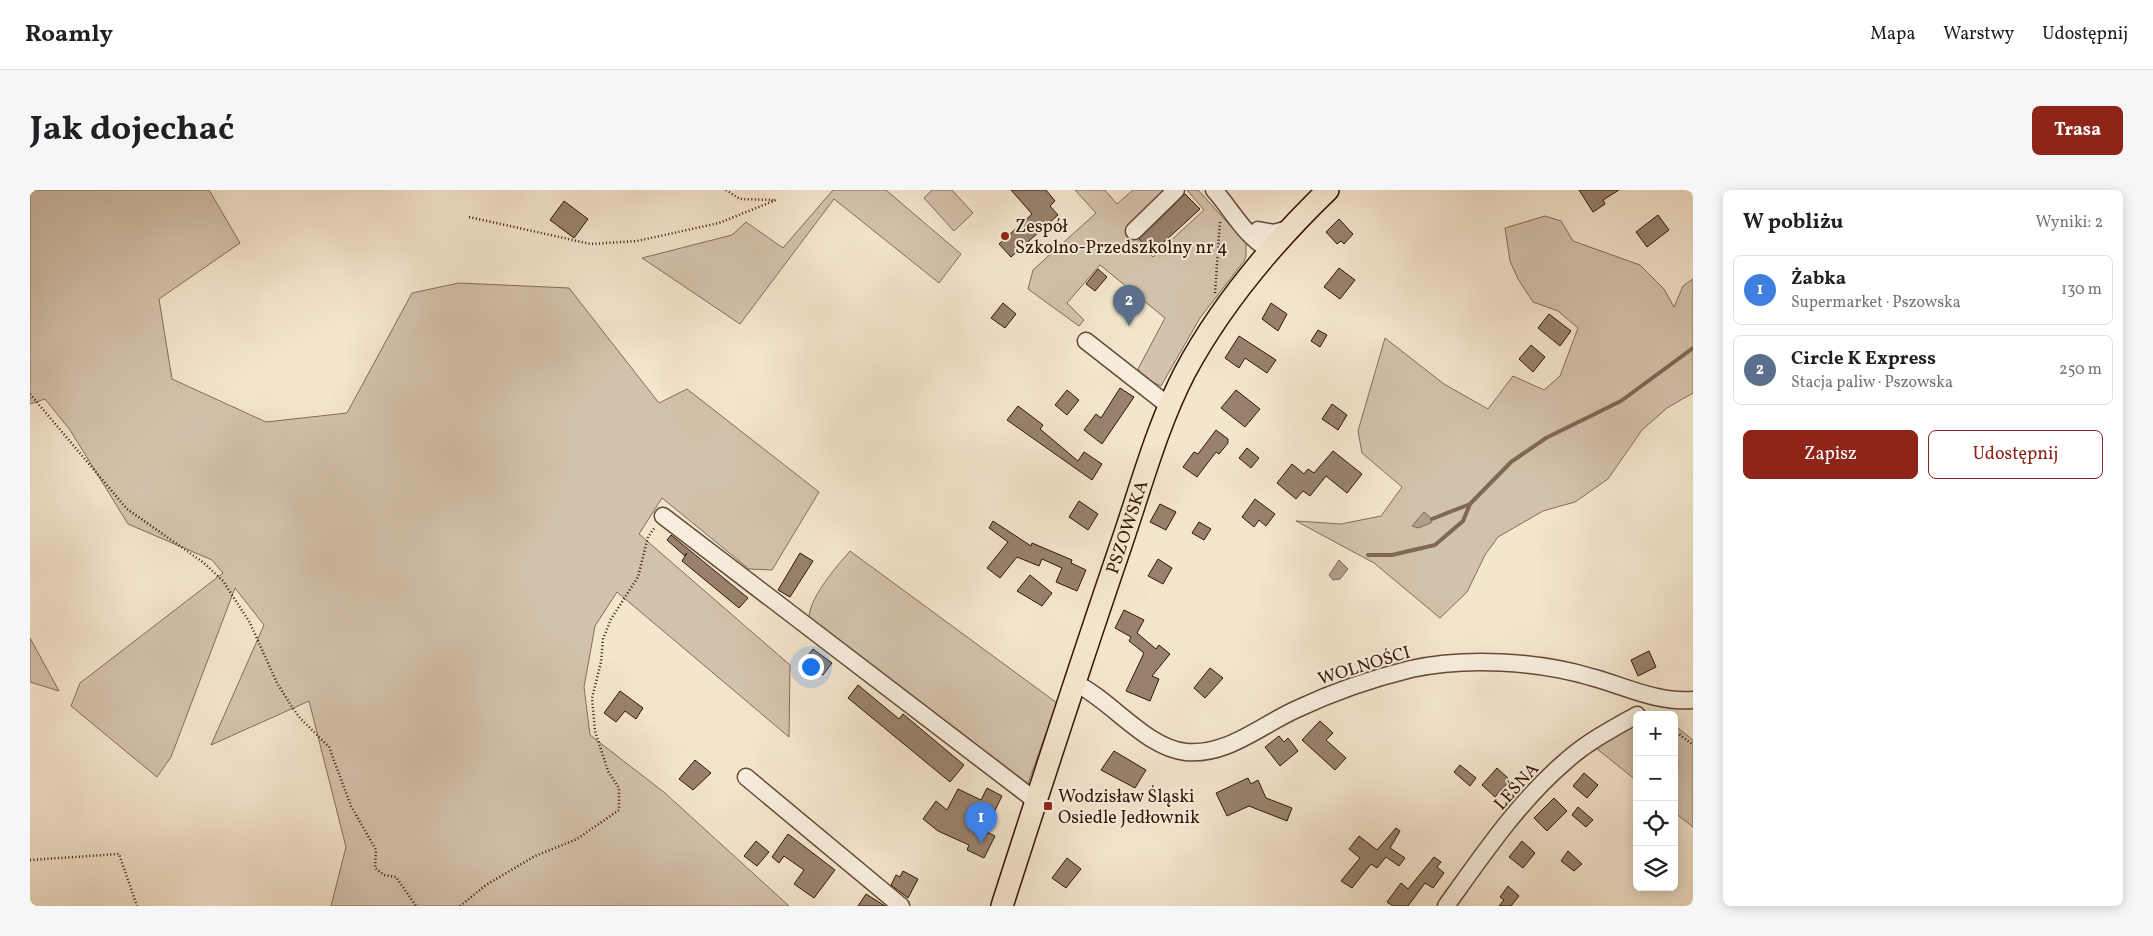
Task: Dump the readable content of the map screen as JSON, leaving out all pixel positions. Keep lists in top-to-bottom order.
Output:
{
  "streets": {
    "main road": ["PSZOWSKA"],
    "street": ["WOLNOŚCI", "LEŚNA"]
  },
  "crossings": [
    ["PSZOWSKA", "WOLNOŚCI"],
    ["WOLNOŚCI", "LEŚNA"]
  ],
  "places": {
    "other": ["Zespół Szkolno-Przedszkolny nr 4"],
    "transit": ["Wodzisław Śląski Osiedle Jedłownik"]
  },
  "page": {
    "header": "Roamly",
    "nav": ["Mapa", "Warstwy", "Udostępnij"],
    "title": "Jak dojechać",
    "buttons": [
      "Trasa",
      ["Zapisz", "Udostępnij"]
    ],
    "heading": ["W pobliżu", "Wyniki: 2"],
    "list": [
      {
        "mark": "1",
        "name": "Żabka",
        "note": "Supermarket · Pszowska",
        "value": "130 m"
      },
      {
        "mark": "2",
        "name": "Circle K Express",
        "note": "Stacja paliw · Pszowska",
        "value": "250 m"
      }
    ],
    "pins": ["2", "1"],
    "map_buttons": ["+", "−"]
  }
}
